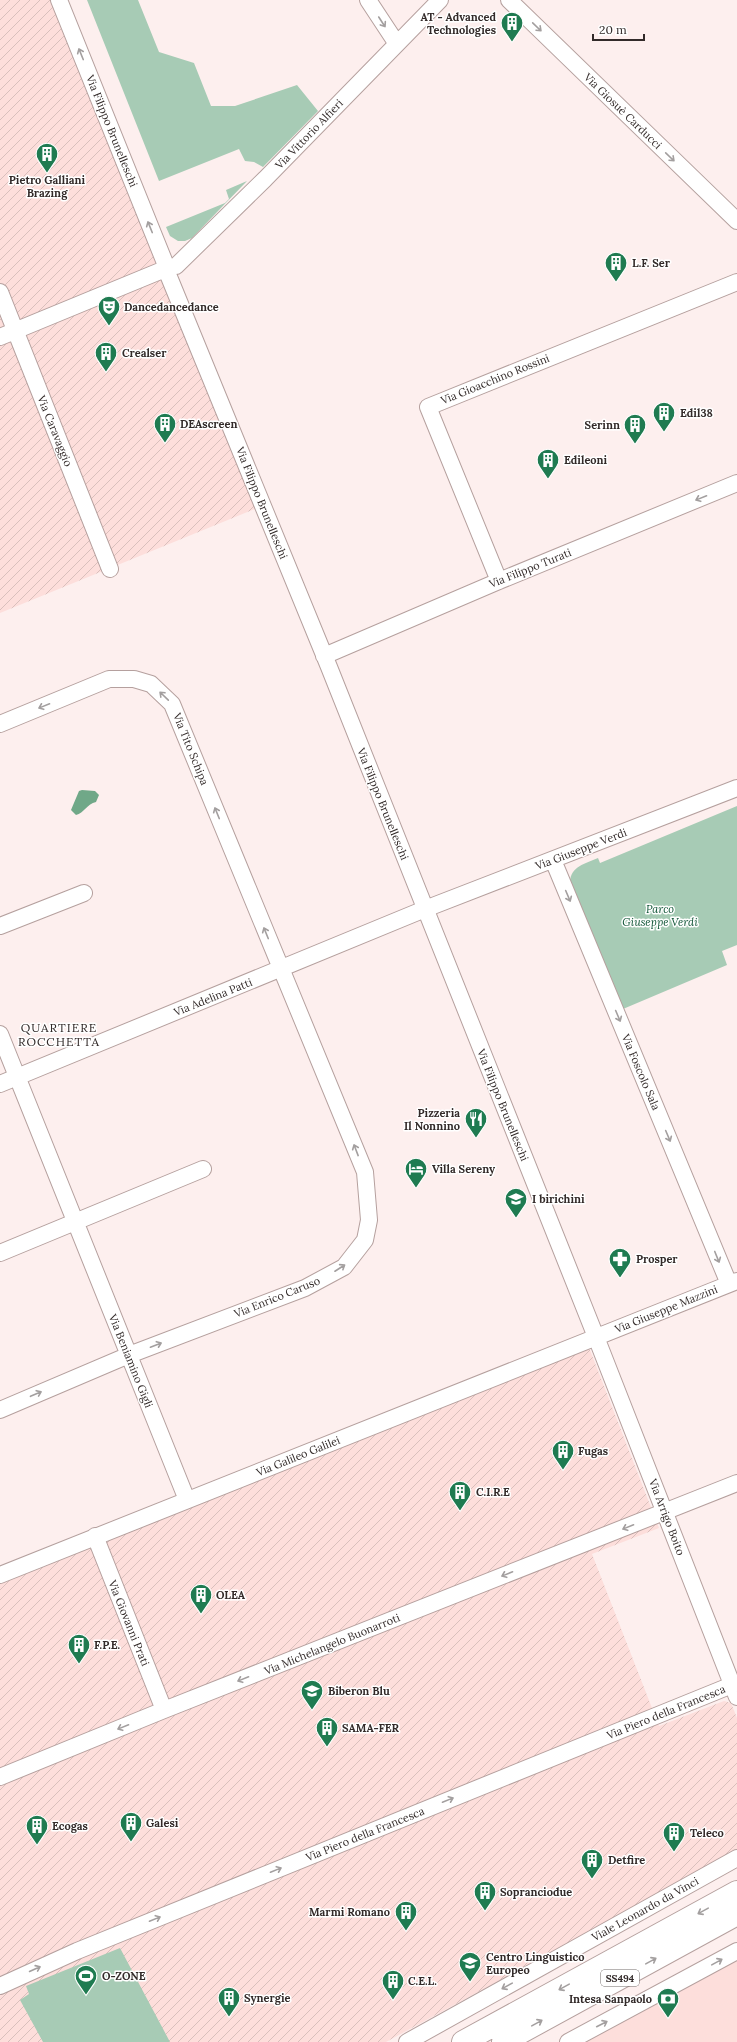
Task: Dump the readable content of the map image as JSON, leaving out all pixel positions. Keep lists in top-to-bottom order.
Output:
{
  "streets": {
    "main road": ["SS494"],
    "street": [
      "Via Giosuè Carducci",
      "Via Filippo Brunelleschi",
      "Via Vittorio Alfieri",
      "Via Gioacchino Rossini",
      "Via Caravaggio",
      "Via Filippo Turati",
      "Via Tito Schipa",
      "Via Giuseppe Verdi",
      "Via Adelina Patti",
      "Via Foscolo Sala",
      "Via Enrico Caruso",
      "Via Giuseppe Mazzini",
      "Via Beniamino Gigli",
      "Via Galileo Galilei",
      "Via Arrigo Boito",
      "Via Giovanni Prati",
      "Via Michelangelo Buonarroti",
      "Via Piero della Francesca",
      "Viale Leonardo da Vinci"
    ]
  },
  "crossings": [
    ["Via Filippo Brunelleschi", "Via Vittorio Alfieri"],
    ["Via Filippo Brunelleschi", "Via Filippo Turati"],
    ["Via Filippo Brunelleschi", "Via Giuseppe Verdi"],
    ["Via Filippo Brunelleschi", "Via Adelina Patti"],
    ["Via Filippo Brunelleschi", "Via Giuseppe Mazzini"],
    ["Via Filippo Brunelleschi", "Via Galileo Galilei"],
    ["Via Filippo Brunelleschi", "Via Arrigo Boito"],
    ["Via Gioacchino Rossini", "Via Filippo Turati"],
    ["Via Tito Schipa", "Via Adelina Patti"],
    ["Via Tito Schipa", "Via Enrico Caruso"],
    ["Via Giuseppe Verdi", "Via Adelina Patti"],
    ["Via Giuseppe Verdi", "Via Foscolo Sala"],
    ["Via Adelina Patti", "Via Enrico Caruso"],
    ["Via Adelina Patti", "Via Beniamino Gigli"],
    ["Via Foscolo Sala", "Via Giuseppe Mazzini"],
    ["Via Enrico Caruso", "Via Beniamino Gigli"],
    ["Via Giuseppe Mazzini", "Via Galileo Galilei"],
    ["Via Giuseppe Mazzini", "Via Arrigo Boito"],
    ["Via Beniamino Gigli", "Via Galileo Galilei"],
    ["Via Galileo Galilei", "Via Arrigo Boito"],
    ["Via Galileo Galilei", "Via Giovanni Prati"],
    ["Via Arrigo Boito", "Via Michelangelo Buonarroti"],
    ["Via Arrigo Boito", "Via Piero della Francesca"],
    ["Via Giovanni Prati", "Via Michelangelo Buonarroti"]
  ],
  "one_way": [
    "Via Giosuè Carducci",
    "Via Filippo Turati",
    "Via Foscolo Sala",
    "Via Michelangelo Buonarroti",
    "Via Piero della Francesca"
  ],
  "districts": ["QUARTIERE ROCCHETTA"],
  "parks": ["Parco Giuseppe Verdi"],
  "places": {
    "building": [
      "AT - Advanced Technologies",
      "Pietro Galliani Brazing",
      "L.F. Ser",
      "Crealser",
      "Edil38",
      "DEAscreen",
      "Serinn",
      "Edileoni",
      "Fugas",
      "C.I.R.E",
      "OLEA",
      "F.P.E.",
      "SAMA-FER",
      "Galesi",
      "Ecogas",
      "Teleco",
      "Detfire",
      "Sopranciodue",
      "Marmi Romano",
      "C.E.L.",
      "Synergie"
    ],
    "theatre": ["Dancedancedance"],
    "restaurant": ["Pizzeria Il Nonnino"],
    "hotel": ["Villa Sereny"],
    "school or university": ["I birichini", "Biberon Blu", "Centro Linguistico Europeo"],
    "pharmacy": ["Prosper"],
    "sports": ["O-ZONE"],
    "bank": ["Intesa Sanpaolo"]
  },
  "scale_bar": "20 m"
}
